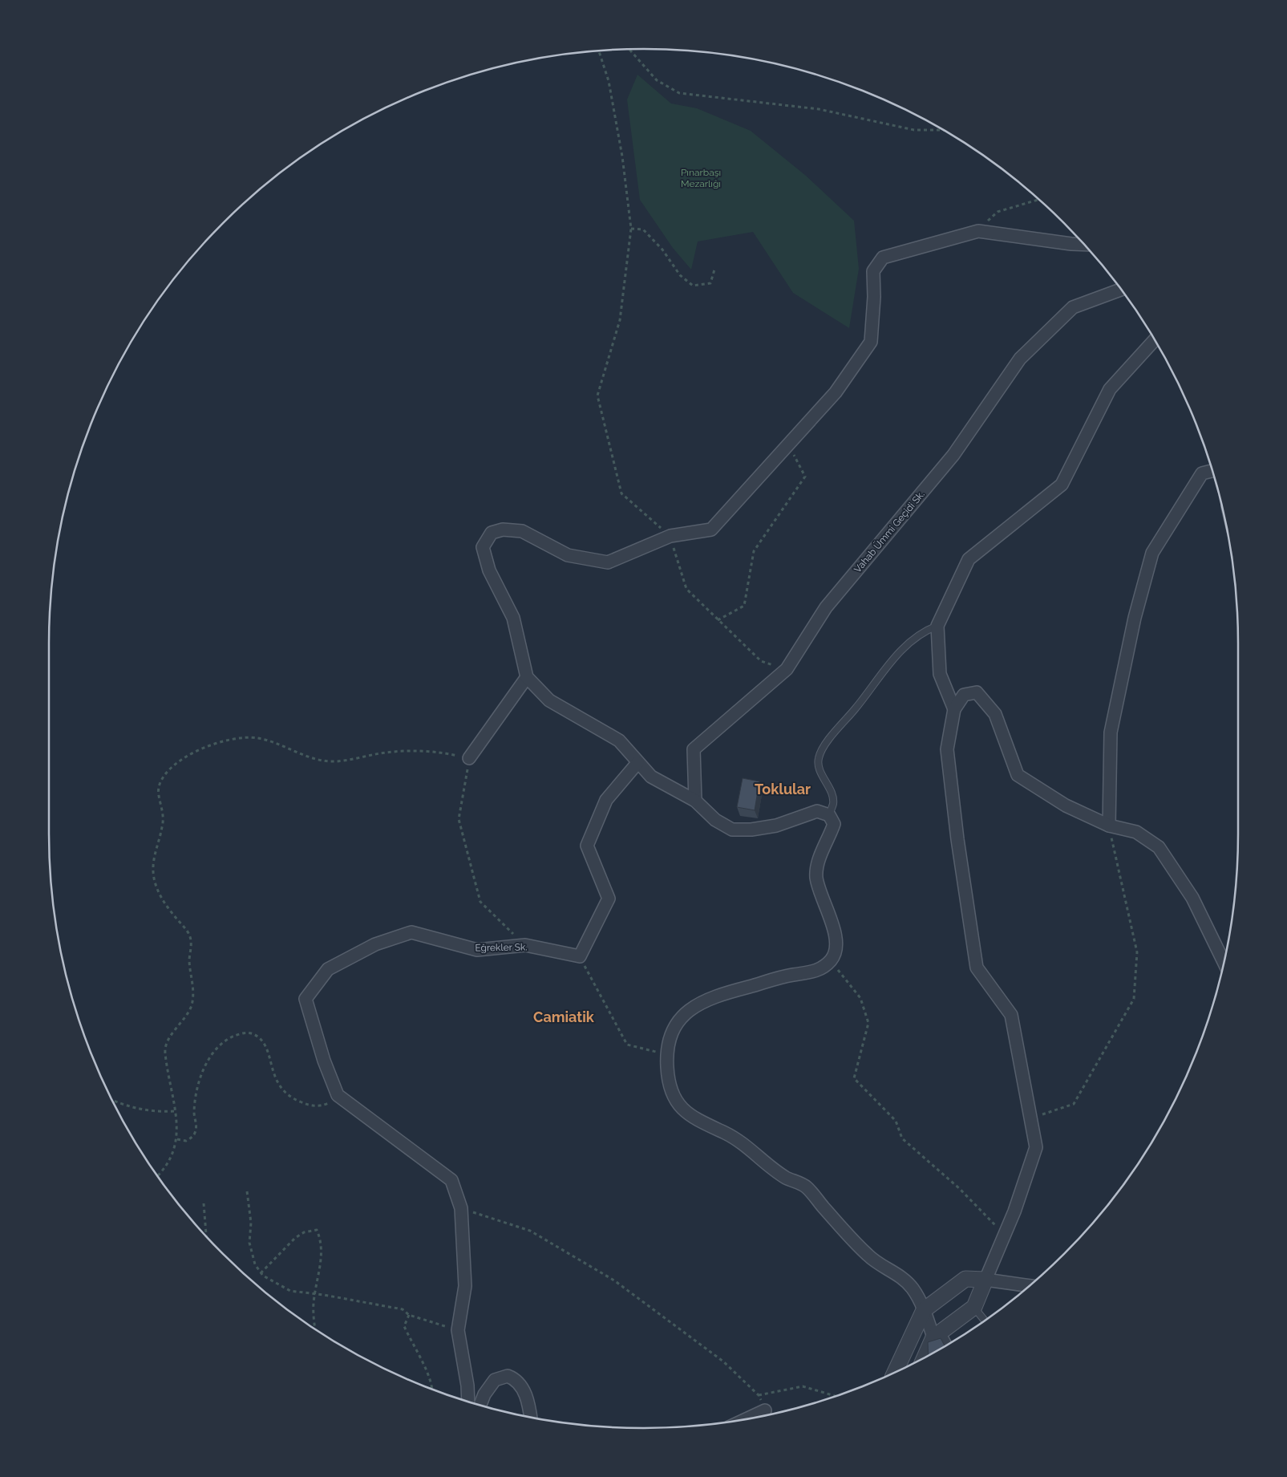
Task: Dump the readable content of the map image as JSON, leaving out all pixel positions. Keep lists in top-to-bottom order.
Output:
{
  "streets": {
    "street": ["Vahab Ümmi Geçidi Sk.", "Eğrekler Sk."]
  },
  "districts": ["Toklular", "Camiatik"],
  "parks": ["Pınarbaşı Mezarlığı"]
}
